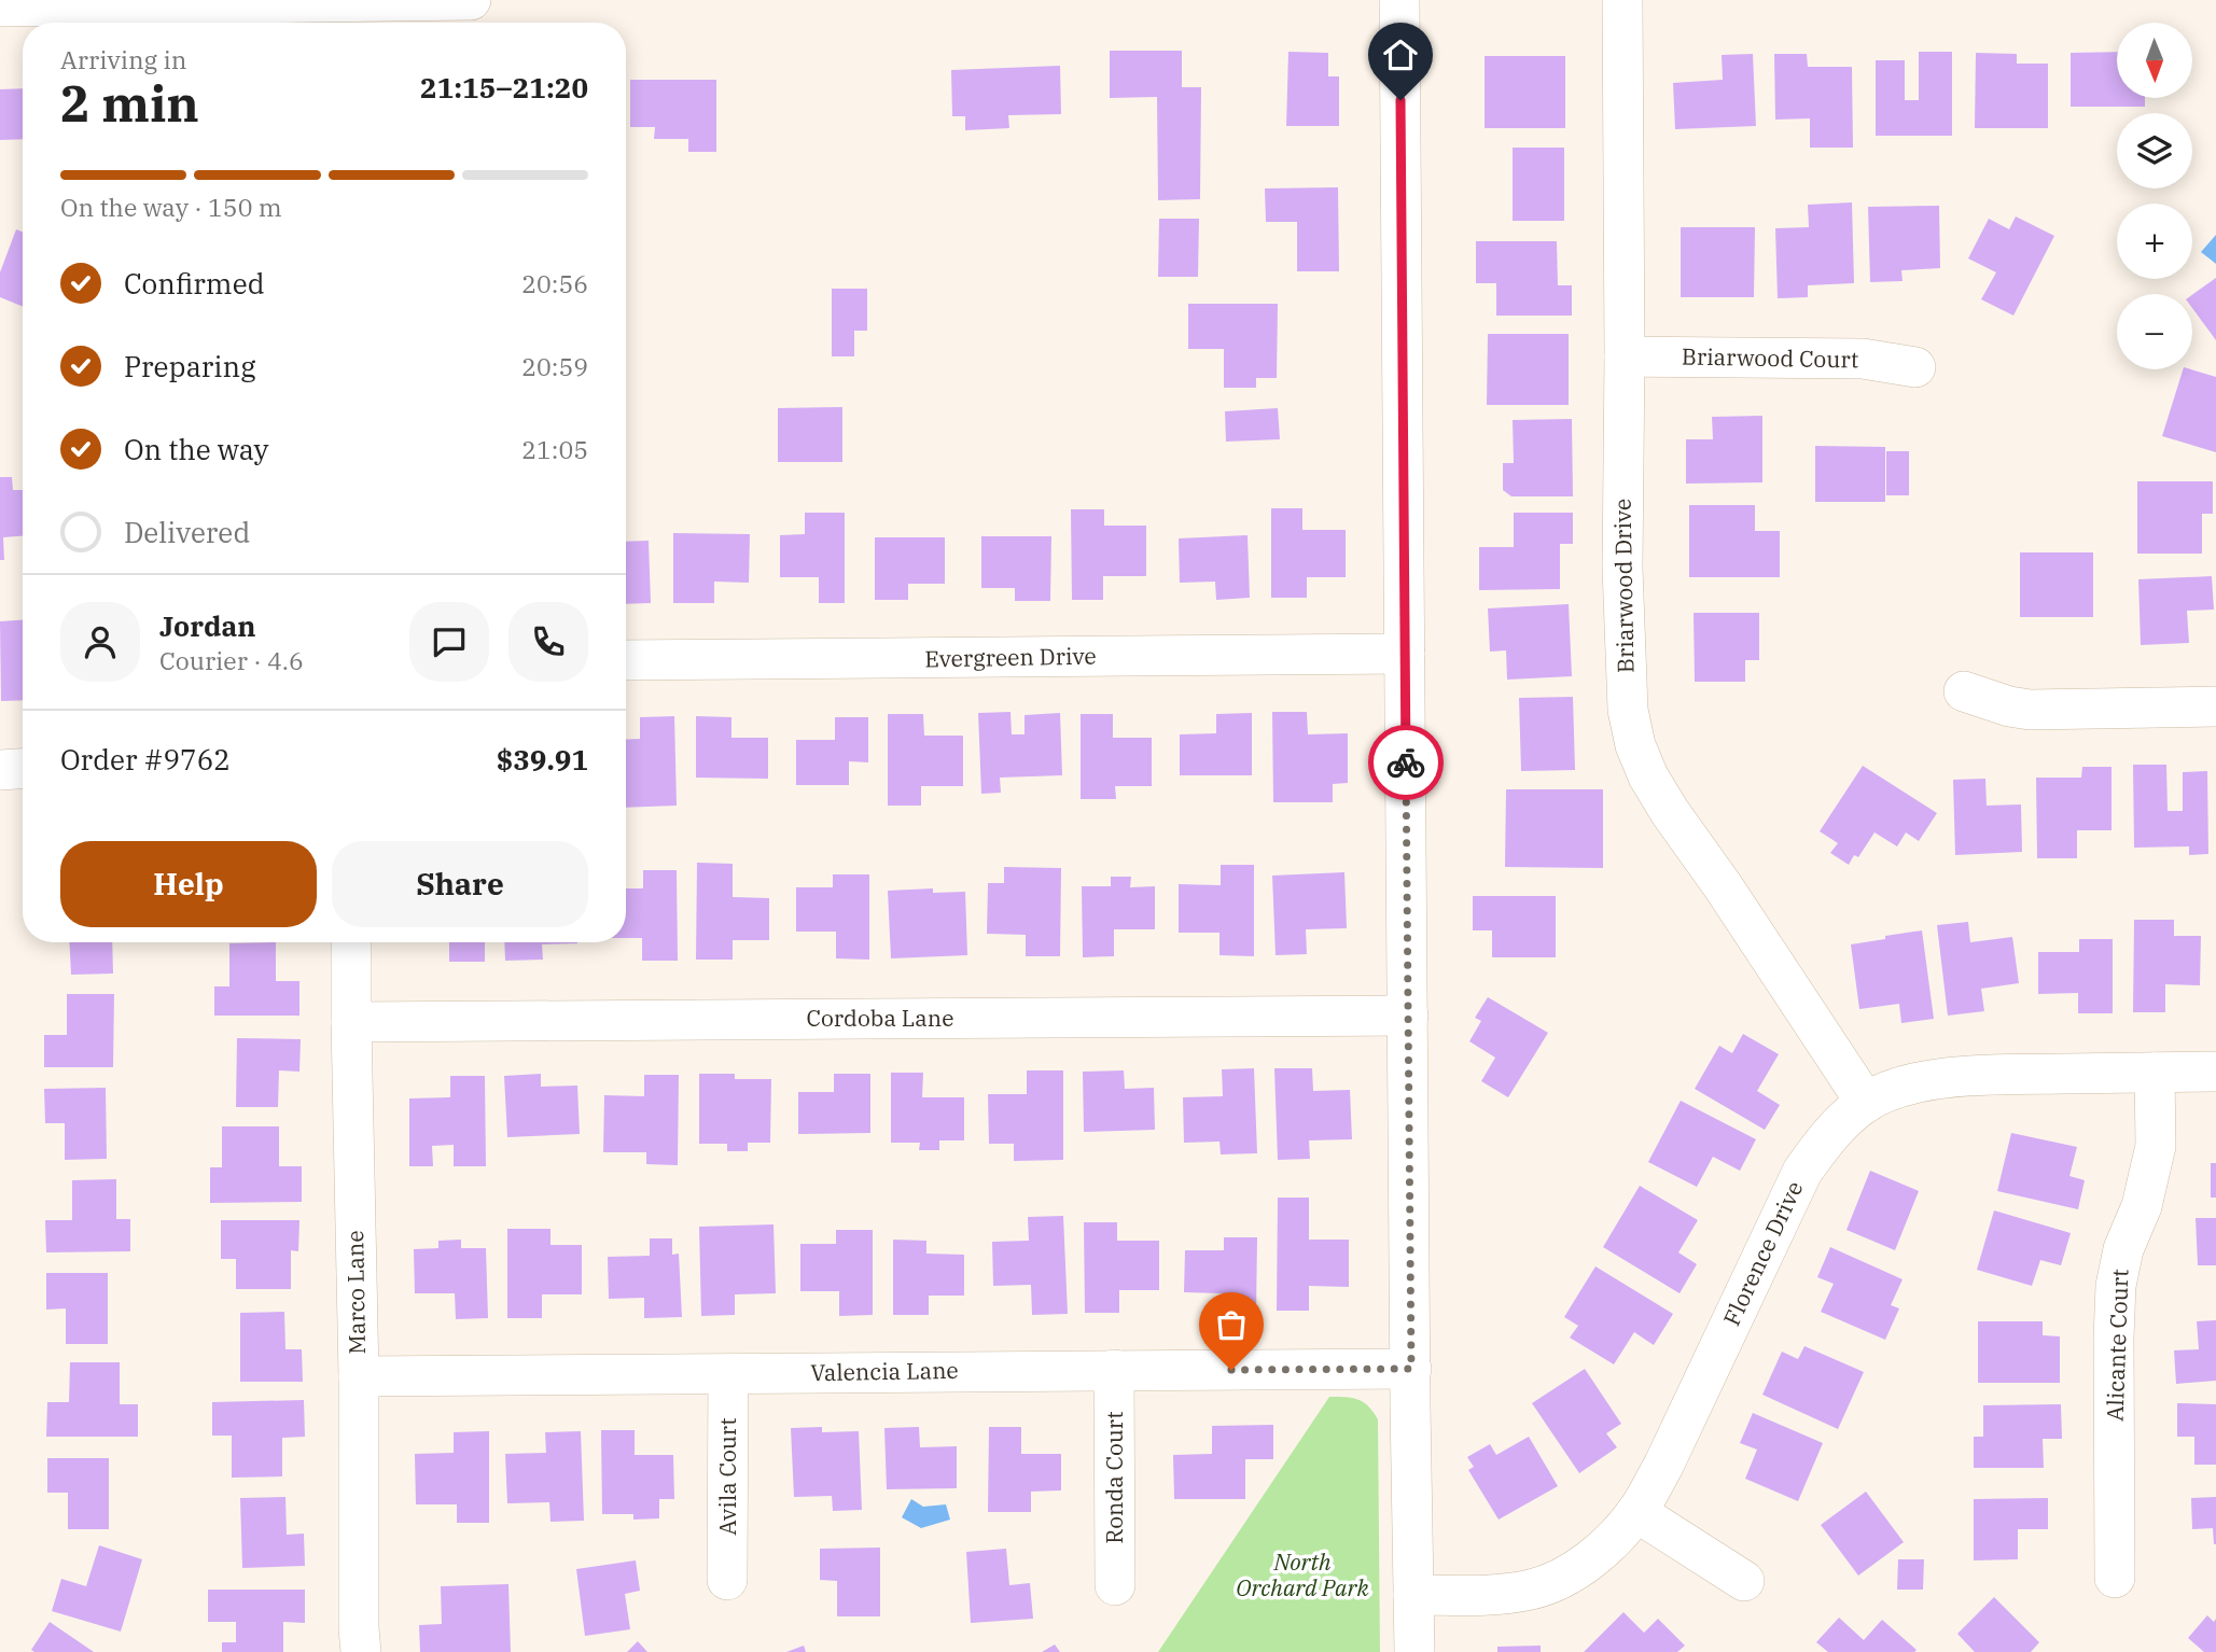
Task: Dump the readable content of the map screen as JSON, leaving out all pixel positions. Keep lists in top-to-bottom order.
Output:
{
  "streets": {
    "street": [
      "Briarwood Court",
      "Briarwood Drive",
      "Evergreen Drive",
      "Cordoba Lane",
      "Florence Drive",
      "Marco Lane",
      "Alicante Court",
      "Valencia Lane",
      "Avila Court",
      "Ronda Court"
    ]
  },
  "crossings": [
    ["Briarwood Court", "Briarwood Drive"],
    ["Briarwood Drive", "Florence Drive"],
    ["Cordoba Lane", "Marco Lane"],
    ["Florence Drive", "Alicante Court"],
    ["Marco Lane", "Valencia Lane"],
    ["Valencia Lane", "Avila Court"],
    ["Valencia Lane", "Ronda Court"]
  ],
  "parks": ["North Orchard Park"],
  "north": "bottom",
  "page": {
    "map_buttons": ["+", "−"],
    "heading": ["2 min", "Arriving in", "21:15–21:20"],
    "panel": [
      "Jordan",
      "Courier · 4.6",
      "Order #9762",
      "$39.91"
    ],
    "bar": "On the way · 150 m",
    "list": [
      ["Confirmed", "20:56"],
      ["Preparing", "20:59"],
      ["On the way", "21:05"],
      "Delivered"
    ],
    "buttons": ["Help", "Share"]
  }
}
